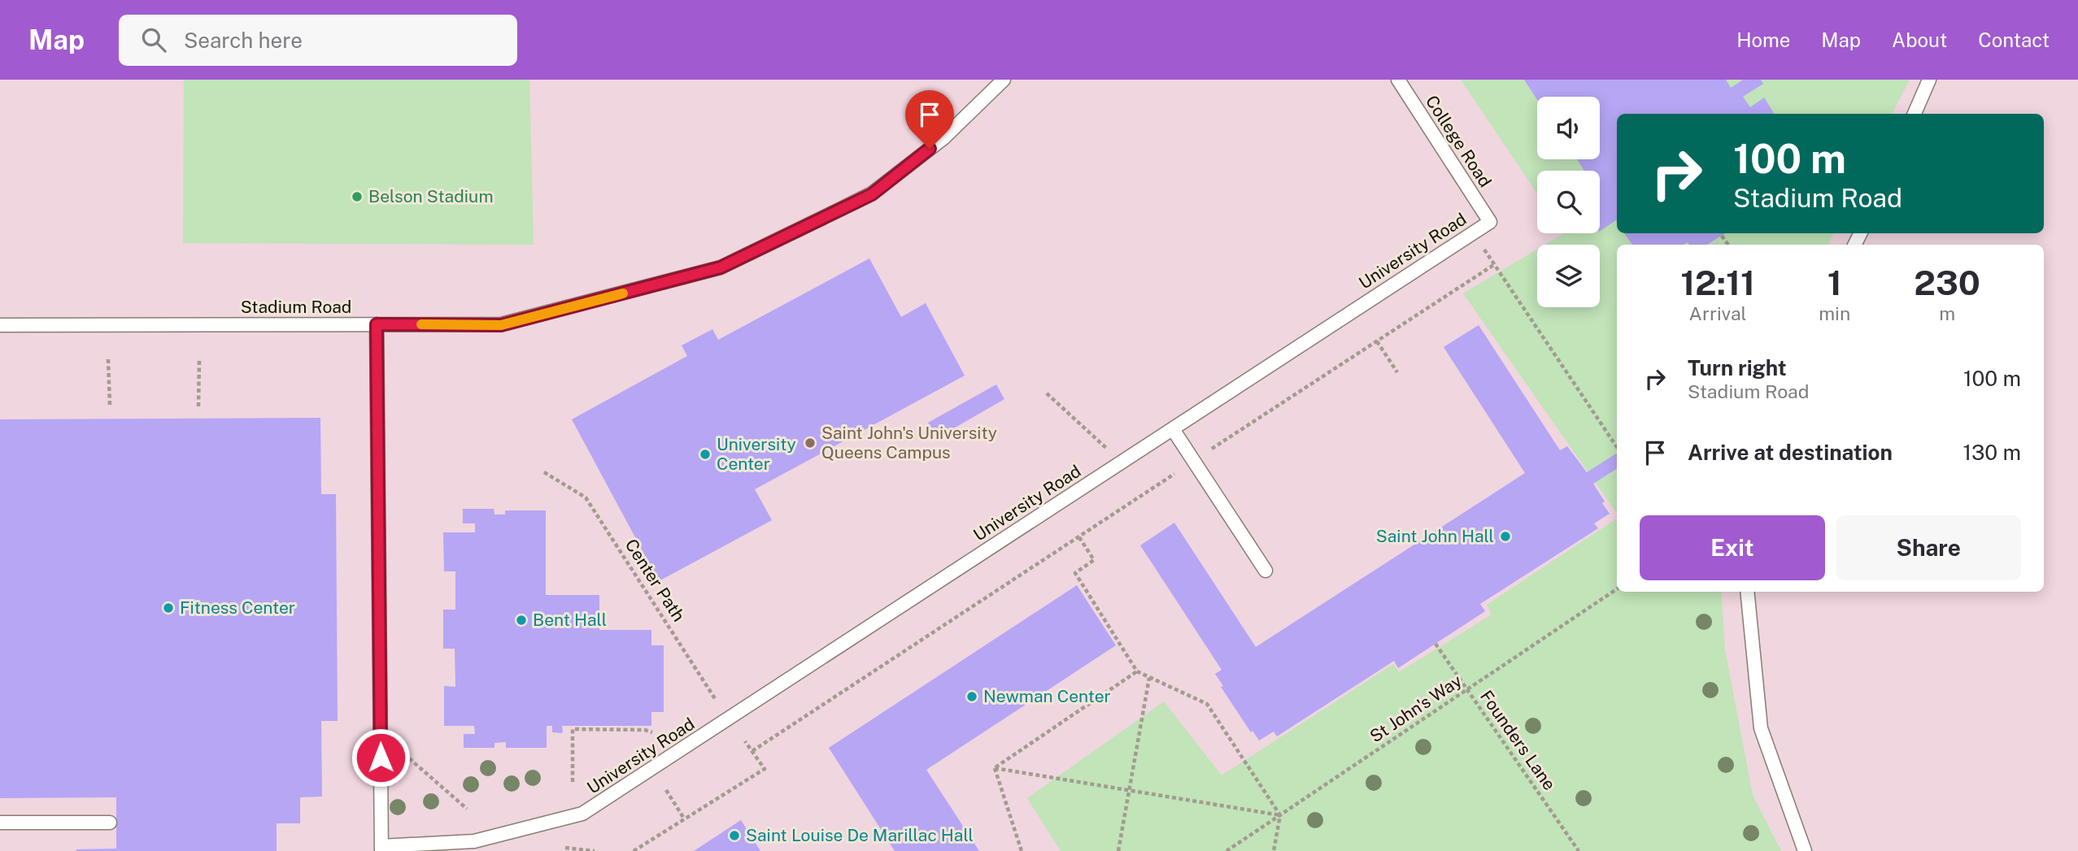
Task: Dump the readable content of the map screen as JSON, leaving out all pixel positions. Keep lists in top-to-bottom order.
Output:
{
  "streets": {
    "lane": ["College Road", "University Road", "Stadium Road"],
    "path": ["Center Path", "St John's Way", "Founders Lane"]
  },
  "crossings": [
    ["College Road", "University Road"],
    ["University Road", "Center Path"],
    ["St John's Way", "Founders Lane"]
  ],
  "places": [
    "Belson Stadium",
    "Saint John's University Queens Campus",
    "University Center",
    "Saint John Hall",
    "Fitness Center",
    "Bent Hall",
    "Newman Center",
    "Saint Louise De Marillac Hall"
  ],
  "page": {
    "header": "Map",
    "search": "Search here",
    "nav": [
      "Home",
      "Map",
      "About",
      "Contact"
    ],
    "turn": ["100 m", "Stadium Road"],
    "eta": [
      "12:11",
      "Arrival",
      "1",
      "min",
      "230",
      "m"
    ],
    "list": [
      {
        "name": "Turn right",
        "note": "Stadium Road",
        "value": "100 m"
      },
      {
        "name": "Arrive at destination",
        "value": "130 m"
      }
    ],
    "buttons": ["Exit", "Share"]
  }
}
